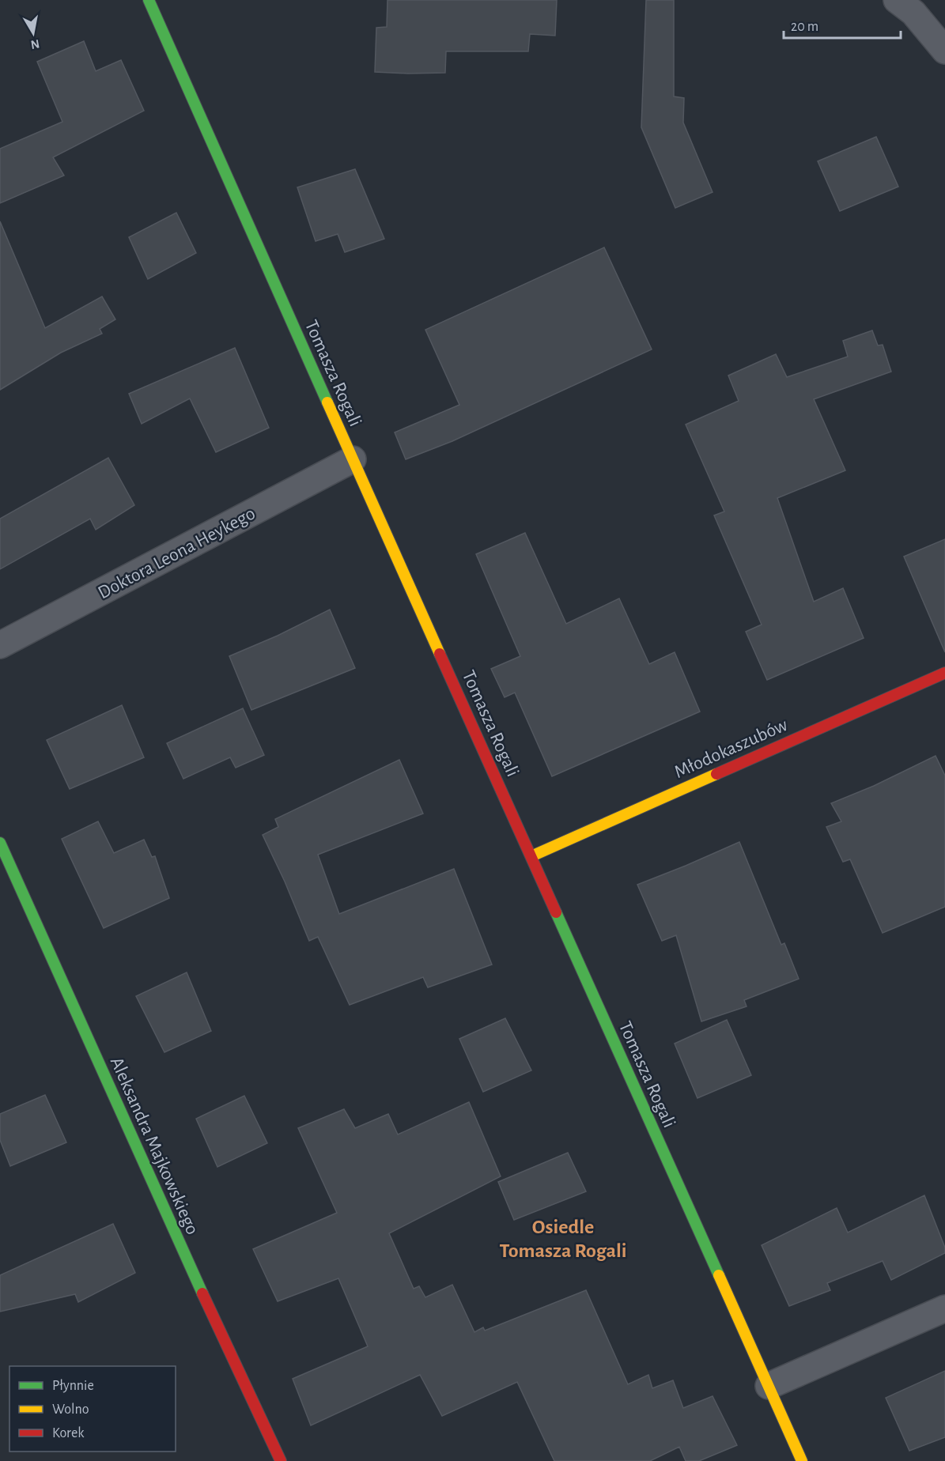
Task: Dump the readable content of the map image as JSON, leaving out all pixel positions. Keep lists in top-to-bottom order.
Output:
{
  "streets": {
    "street": [
      "Tomasza Rogali",
      "Doktora Leona Heykego",
      "Młodokaszubów",
      "Aleksandra Majkowskiego"
    ]
  },
  "crossings": [
    ["Tomasza Rogali", "Doktora Leona Heykego"],
    ["Tomasza Rogali", "Młodokaszubów"]
  ],
  "districts": ["Osiedle Tomasza Rogali"],
  "legend": ["Płynnie", "Wolno", "Korek"],
  "scale_bar": "20 m",
  "north": "bottom"
}
